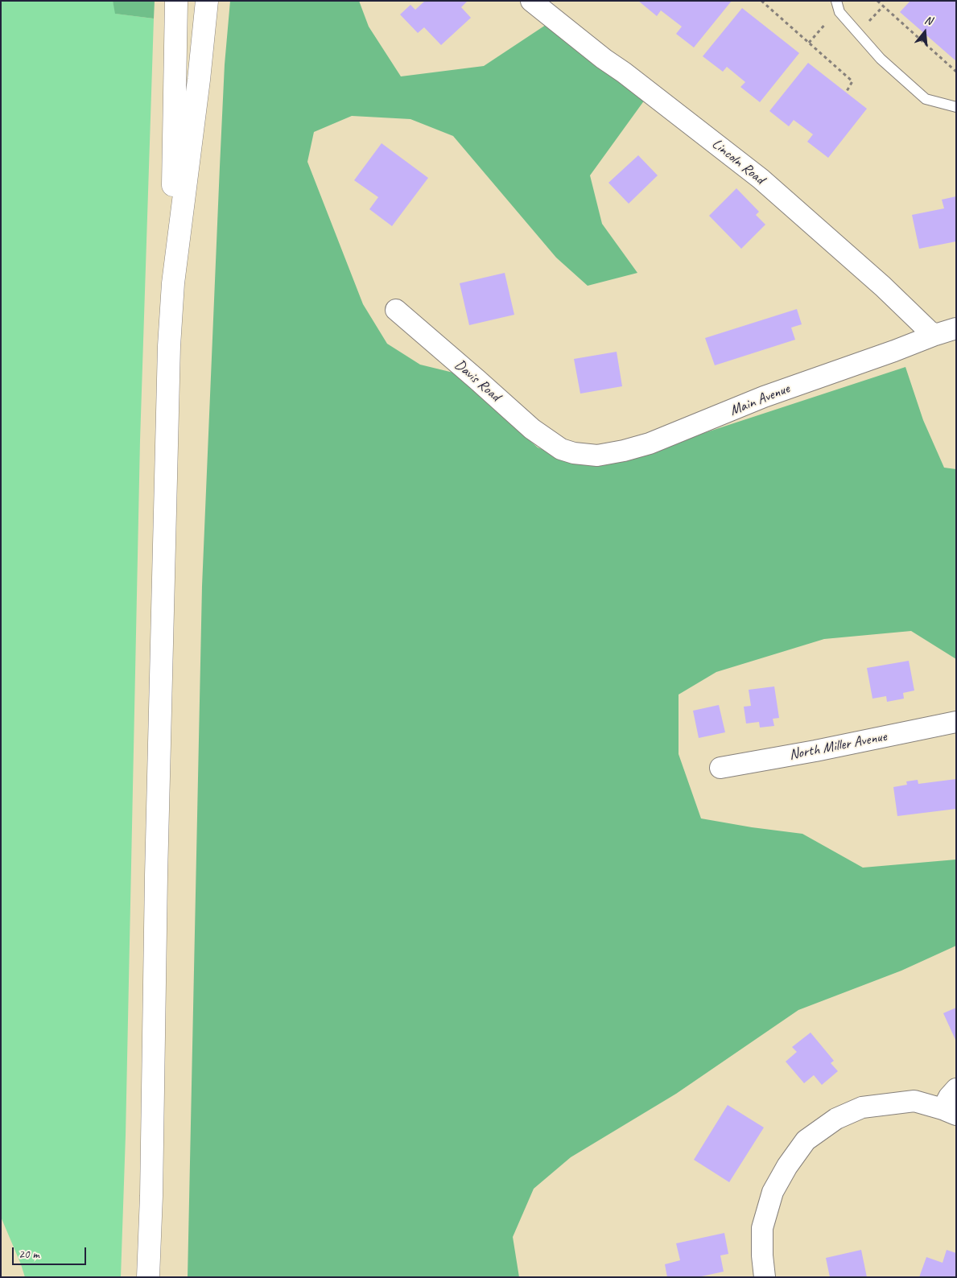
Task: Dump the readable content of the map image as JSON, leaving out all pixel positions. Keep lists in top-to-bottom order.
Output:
{
  "streets": {
    "street": [
      "Lincoln Road",
      "Davis Road",
      "Main Avenue",
      "North Miller Avenue"
    ]
  },
  "crossings": [
    ["Lincoln Road", "Main Avenue"],
    ["Davis Road", "Main Avenue"]
  ],
  "scale_bar": "20 m",
  "north": "top"
}
